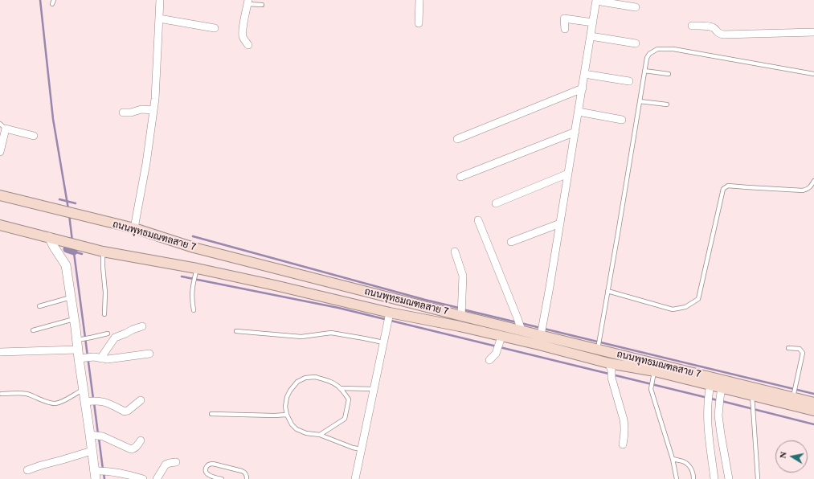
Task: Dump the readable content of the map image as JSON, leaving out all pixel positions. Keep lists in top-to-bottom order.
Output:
{
  "streets": {
    "main road": ["ถนนพุทธมณฑลสาย 7"]
  },
  "north": "left"
}
